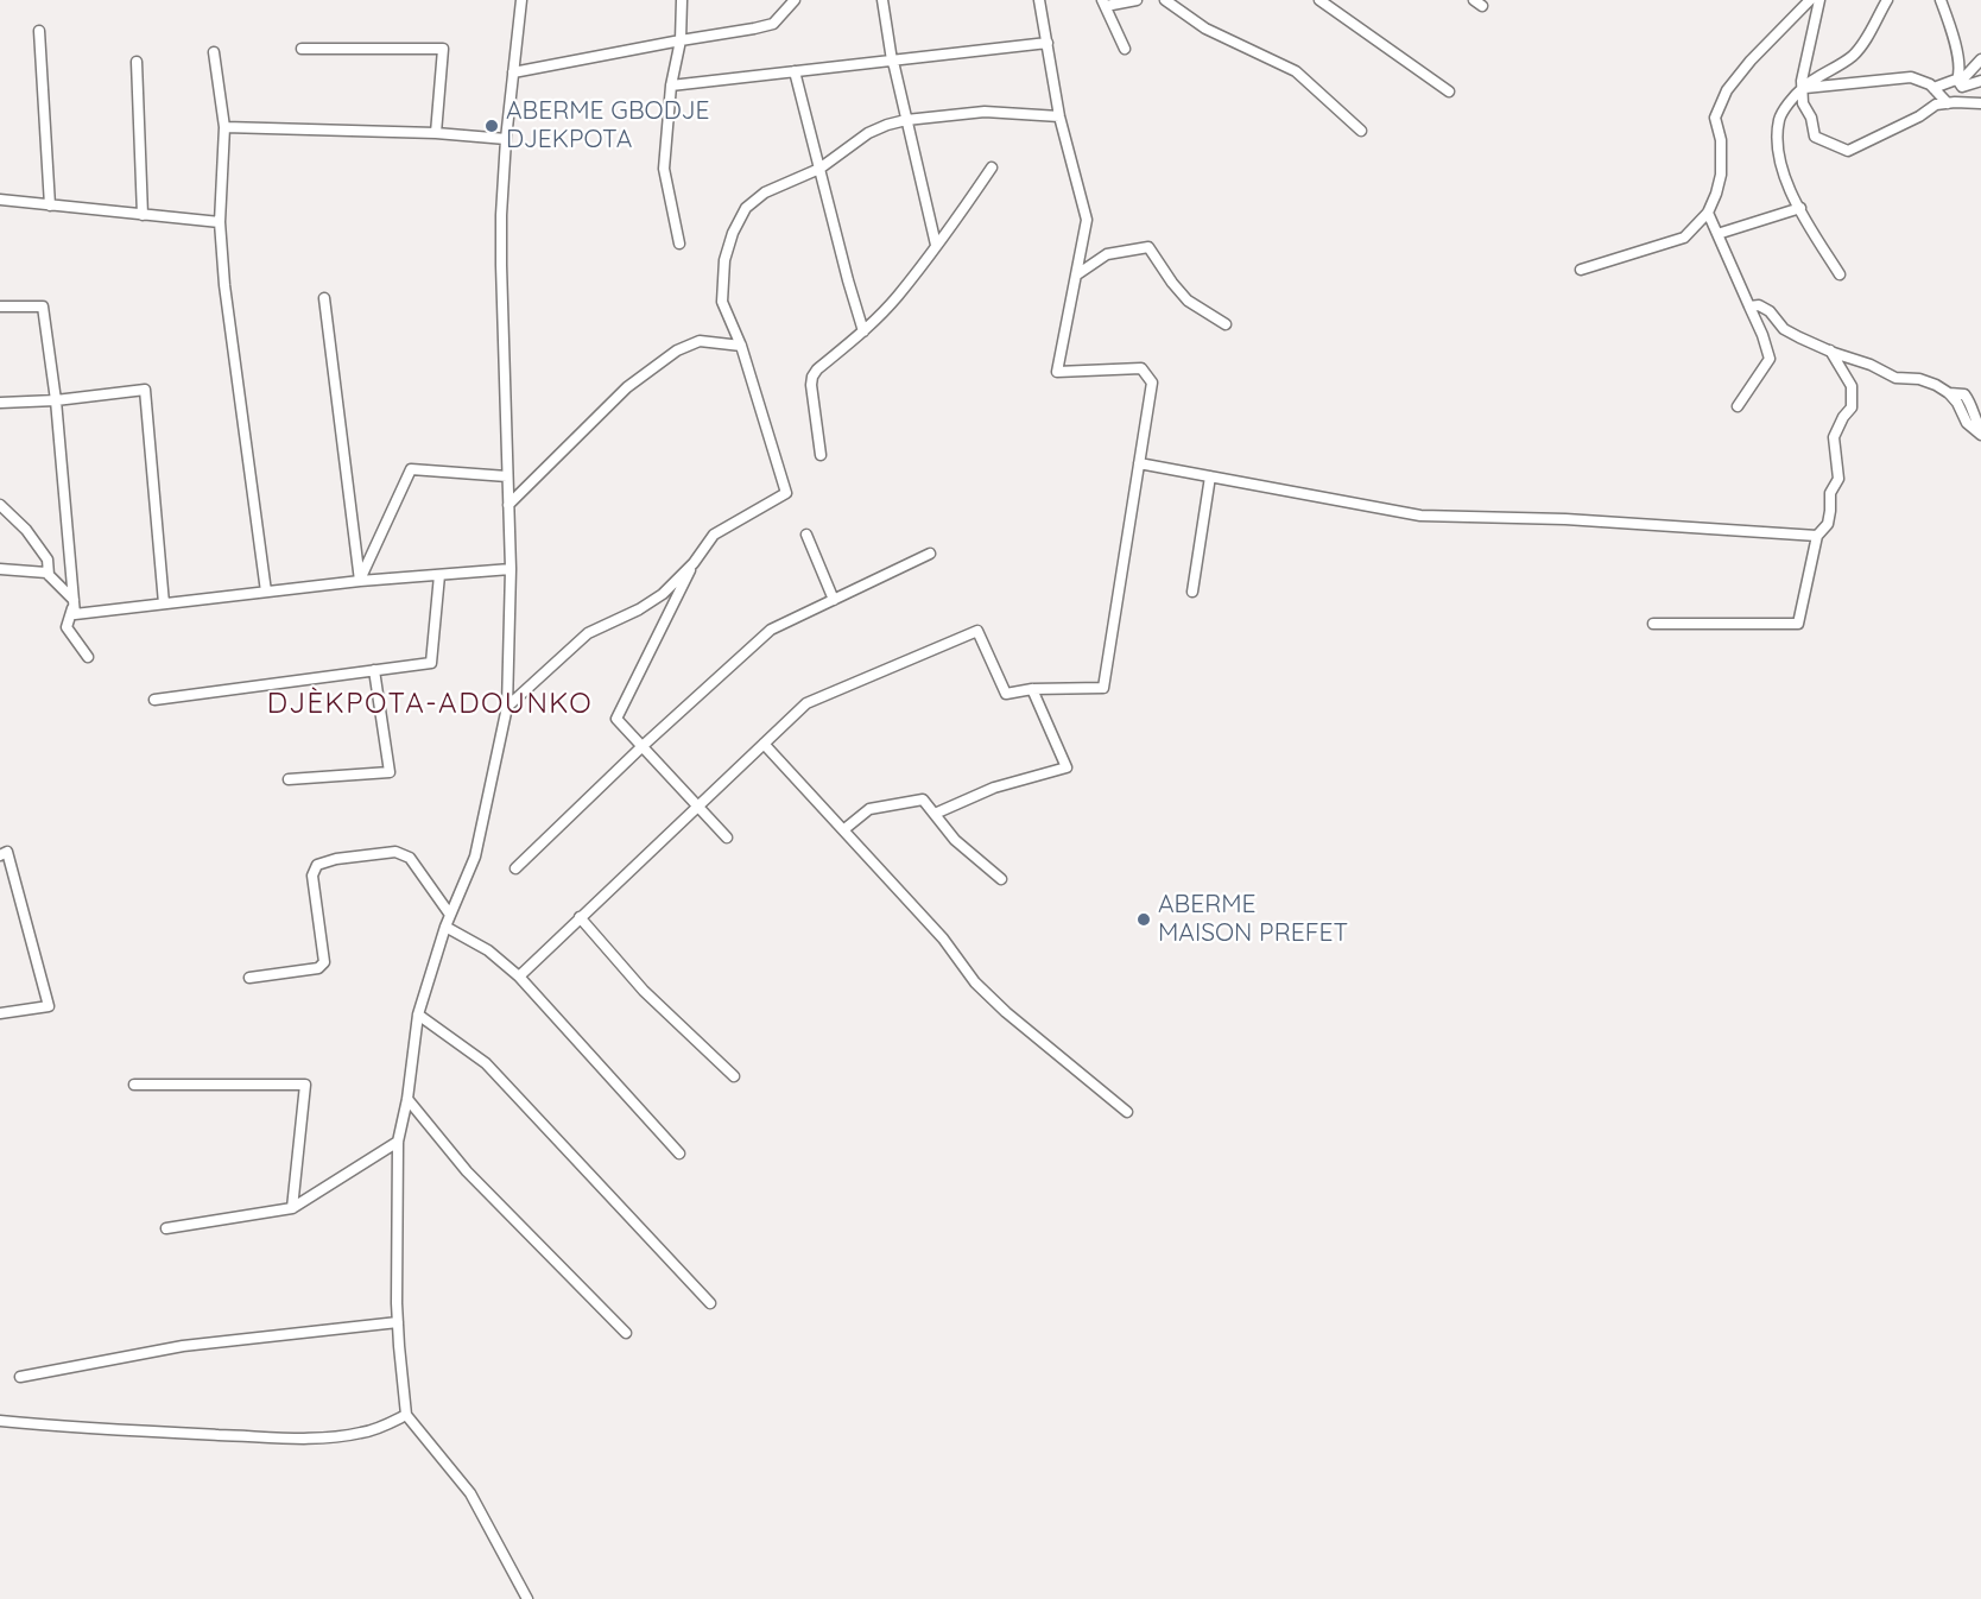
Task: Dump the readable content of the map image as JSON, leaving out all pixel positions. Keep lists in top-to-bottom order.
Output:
{
  "districts": ["DJÈKPOTA-ADOUNKO"],
  "places": ["ABERME GBODJE DJEKPOTA", "ABERME MAISON PREFET"]
}
